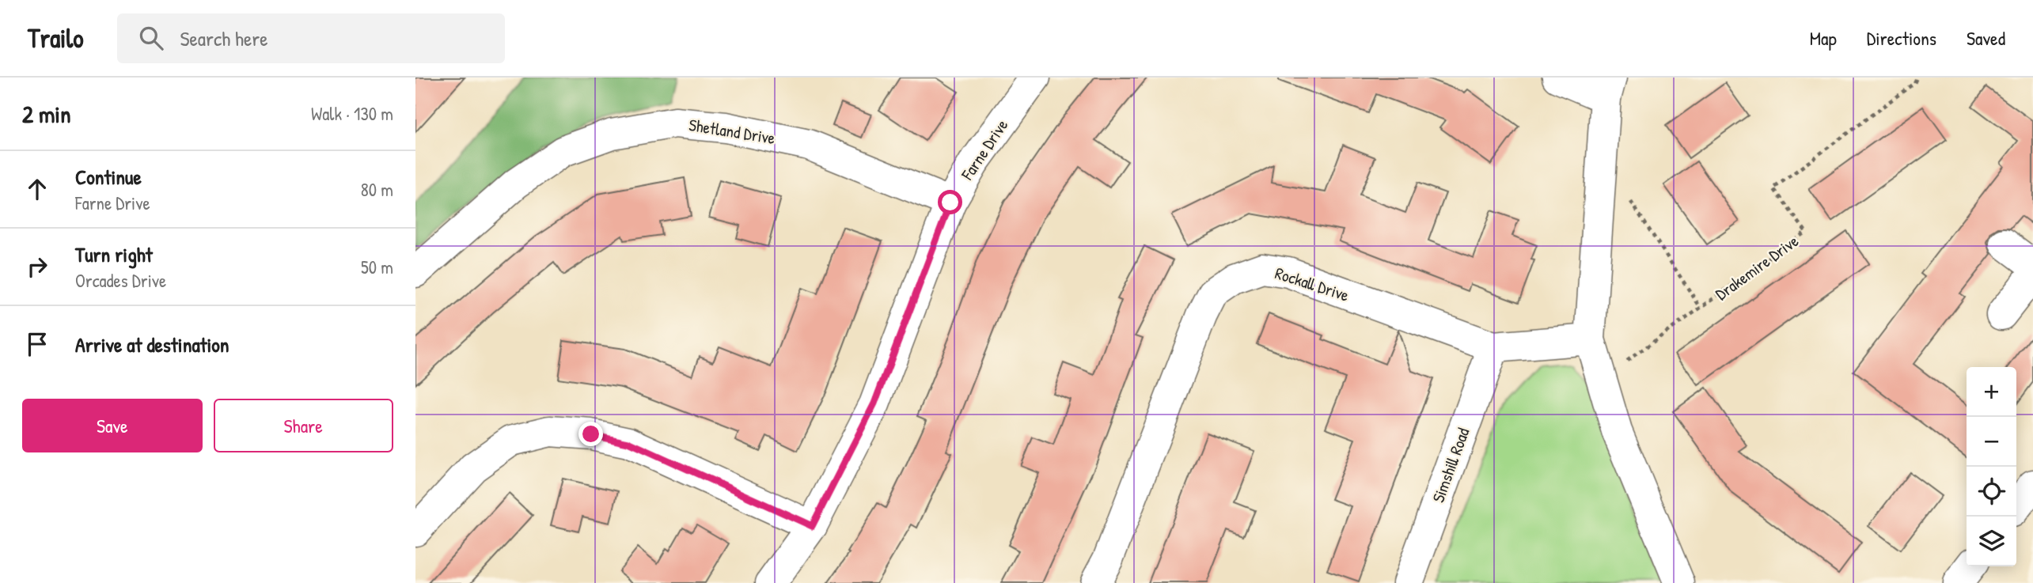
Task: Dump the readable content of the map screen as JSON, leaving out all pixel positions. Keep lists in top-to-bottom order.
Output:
{
  "streets": {
    "street": [
      "Shetland Drive",
      "Farne Drive",
      "Rockall Drive",
      "Simshill Road"
    ],
    "path": ["Drakemire Drive"]
  },
  "crossings": [
    ["Shetland Drive", "Farne Drive"],
    ["Rockall Drive", "Simshill Road"]
  ],
  "page": {
    "header": "Trailo",
    "search": "Search here",
    "nav": ["Map", "Directions", "Saved"],
    "heading": ["2 min", "Walk · 130 m"],
    "list": [
      ["Continue", "Farne Drive", "80 m"],
      ["Turn right", "Orcades Drive", "50 m"],
      "Arrive at destination"
    ],
    "map_buttons": ["+", "−"],
    "buttons": ["Save", "Share"]
  }
}
